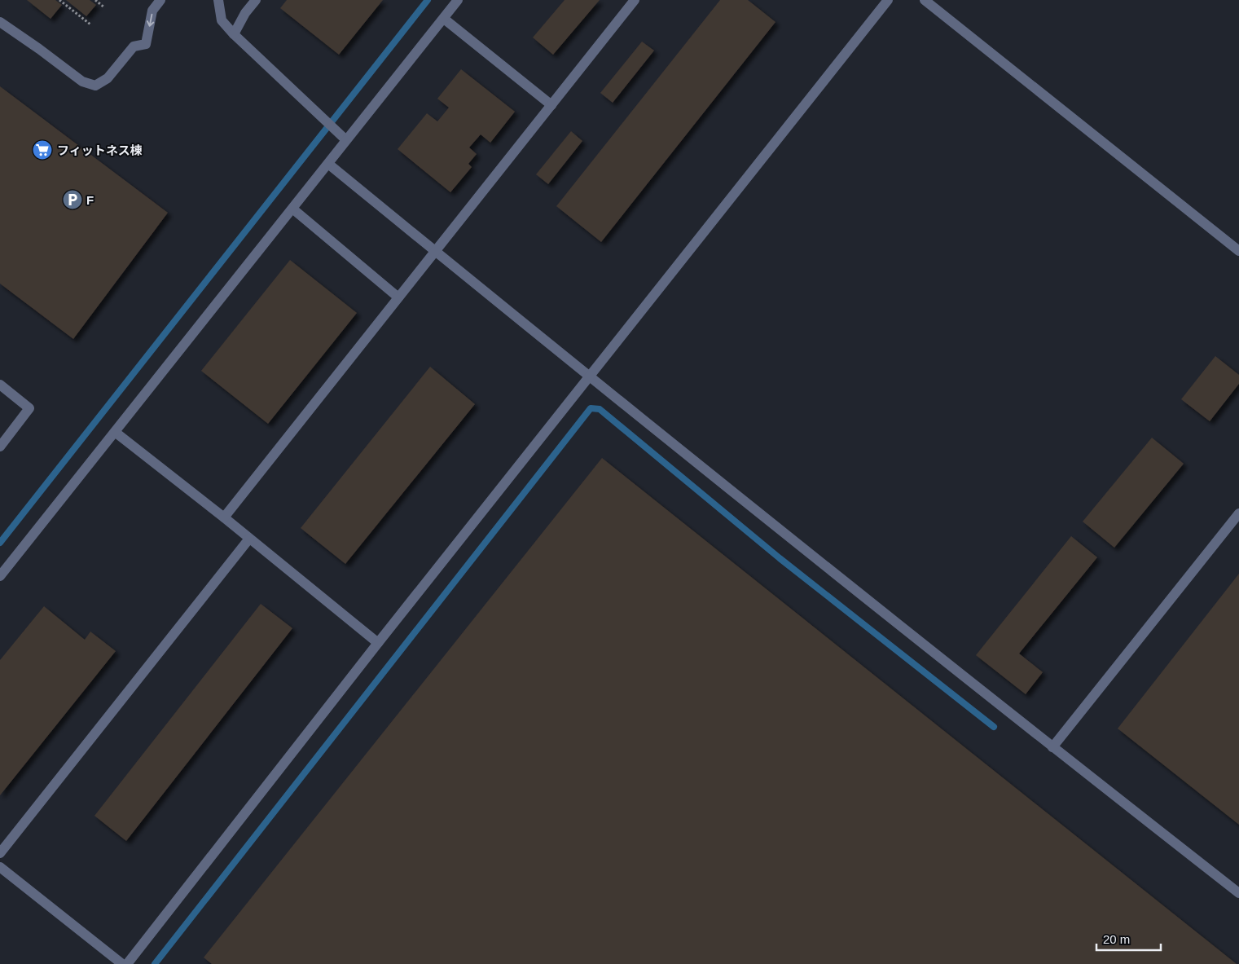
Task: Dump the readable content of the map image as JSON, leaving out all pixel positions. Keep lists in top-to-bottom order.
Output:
{
  "places": {
    "supermarket": ["フィットネス棟"],
    "parking": ["F"]
  },
  "scale_bar": "20 m"
}
